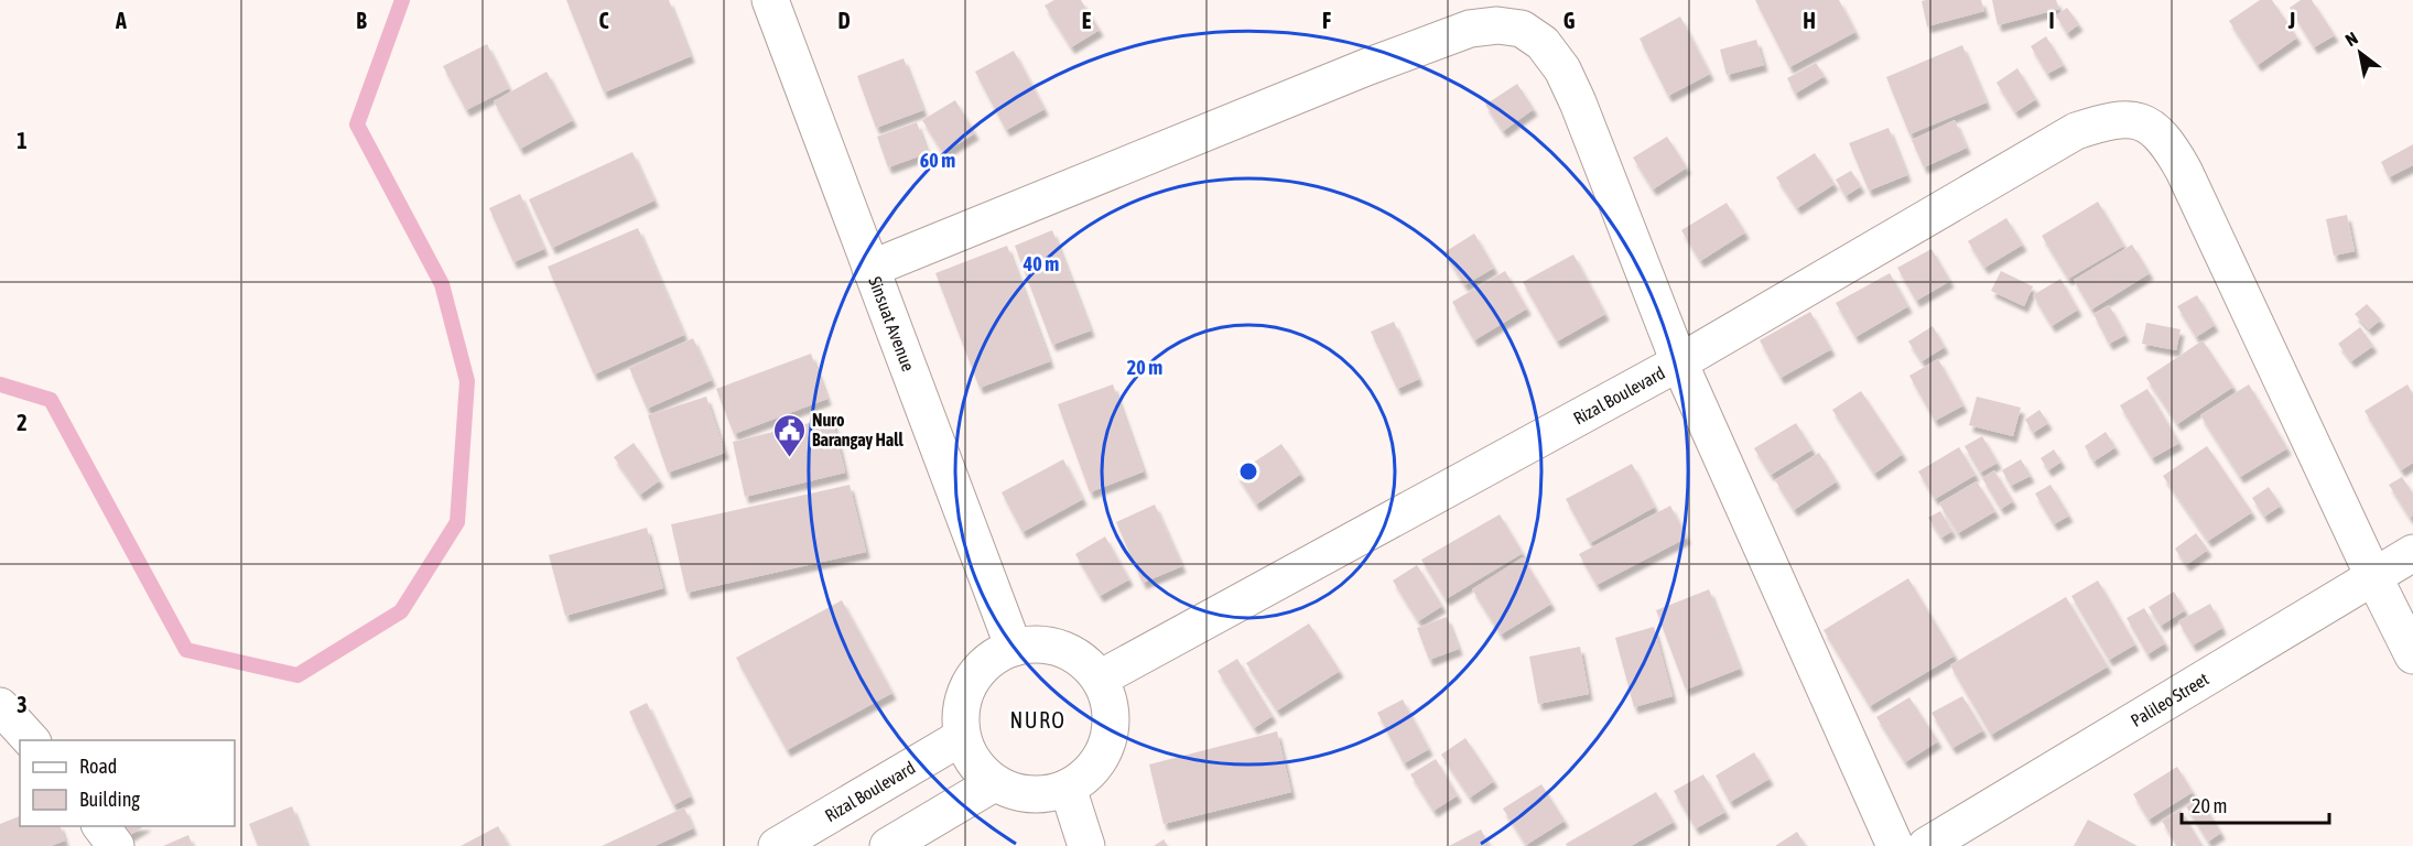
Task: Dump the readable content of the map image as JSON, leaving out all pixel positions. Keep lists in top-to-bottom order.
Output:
{
  "streets": {
    "street": ["Sinsuat Avenue", "Rizal Boulevard", "Palileo Street"]
  },
  "crossings": [
    ["Sinsuat Avenue", "Rizal Boulevard"],
    ["Rizal Boulevard", "Palileo Street"]
  ],
  "districts": ["NURO"],
  "places": {
    "public building": ["Nuro Barangay Hall"]
  },
  "legend": ["Road", "Building"],
  "scale_bar": "20 m",
  "north": "top left",
  "grid": {
    "columns": [
      "A",
      "B",
      "C",
      "D",
      "E",
      "F",
      "G",
      "H",
      "I",
      "J"
    ],
    "rows": ["1", "2", "3"]
  },
  "rings": ["60 m", "40 m", "20 m"]
}
